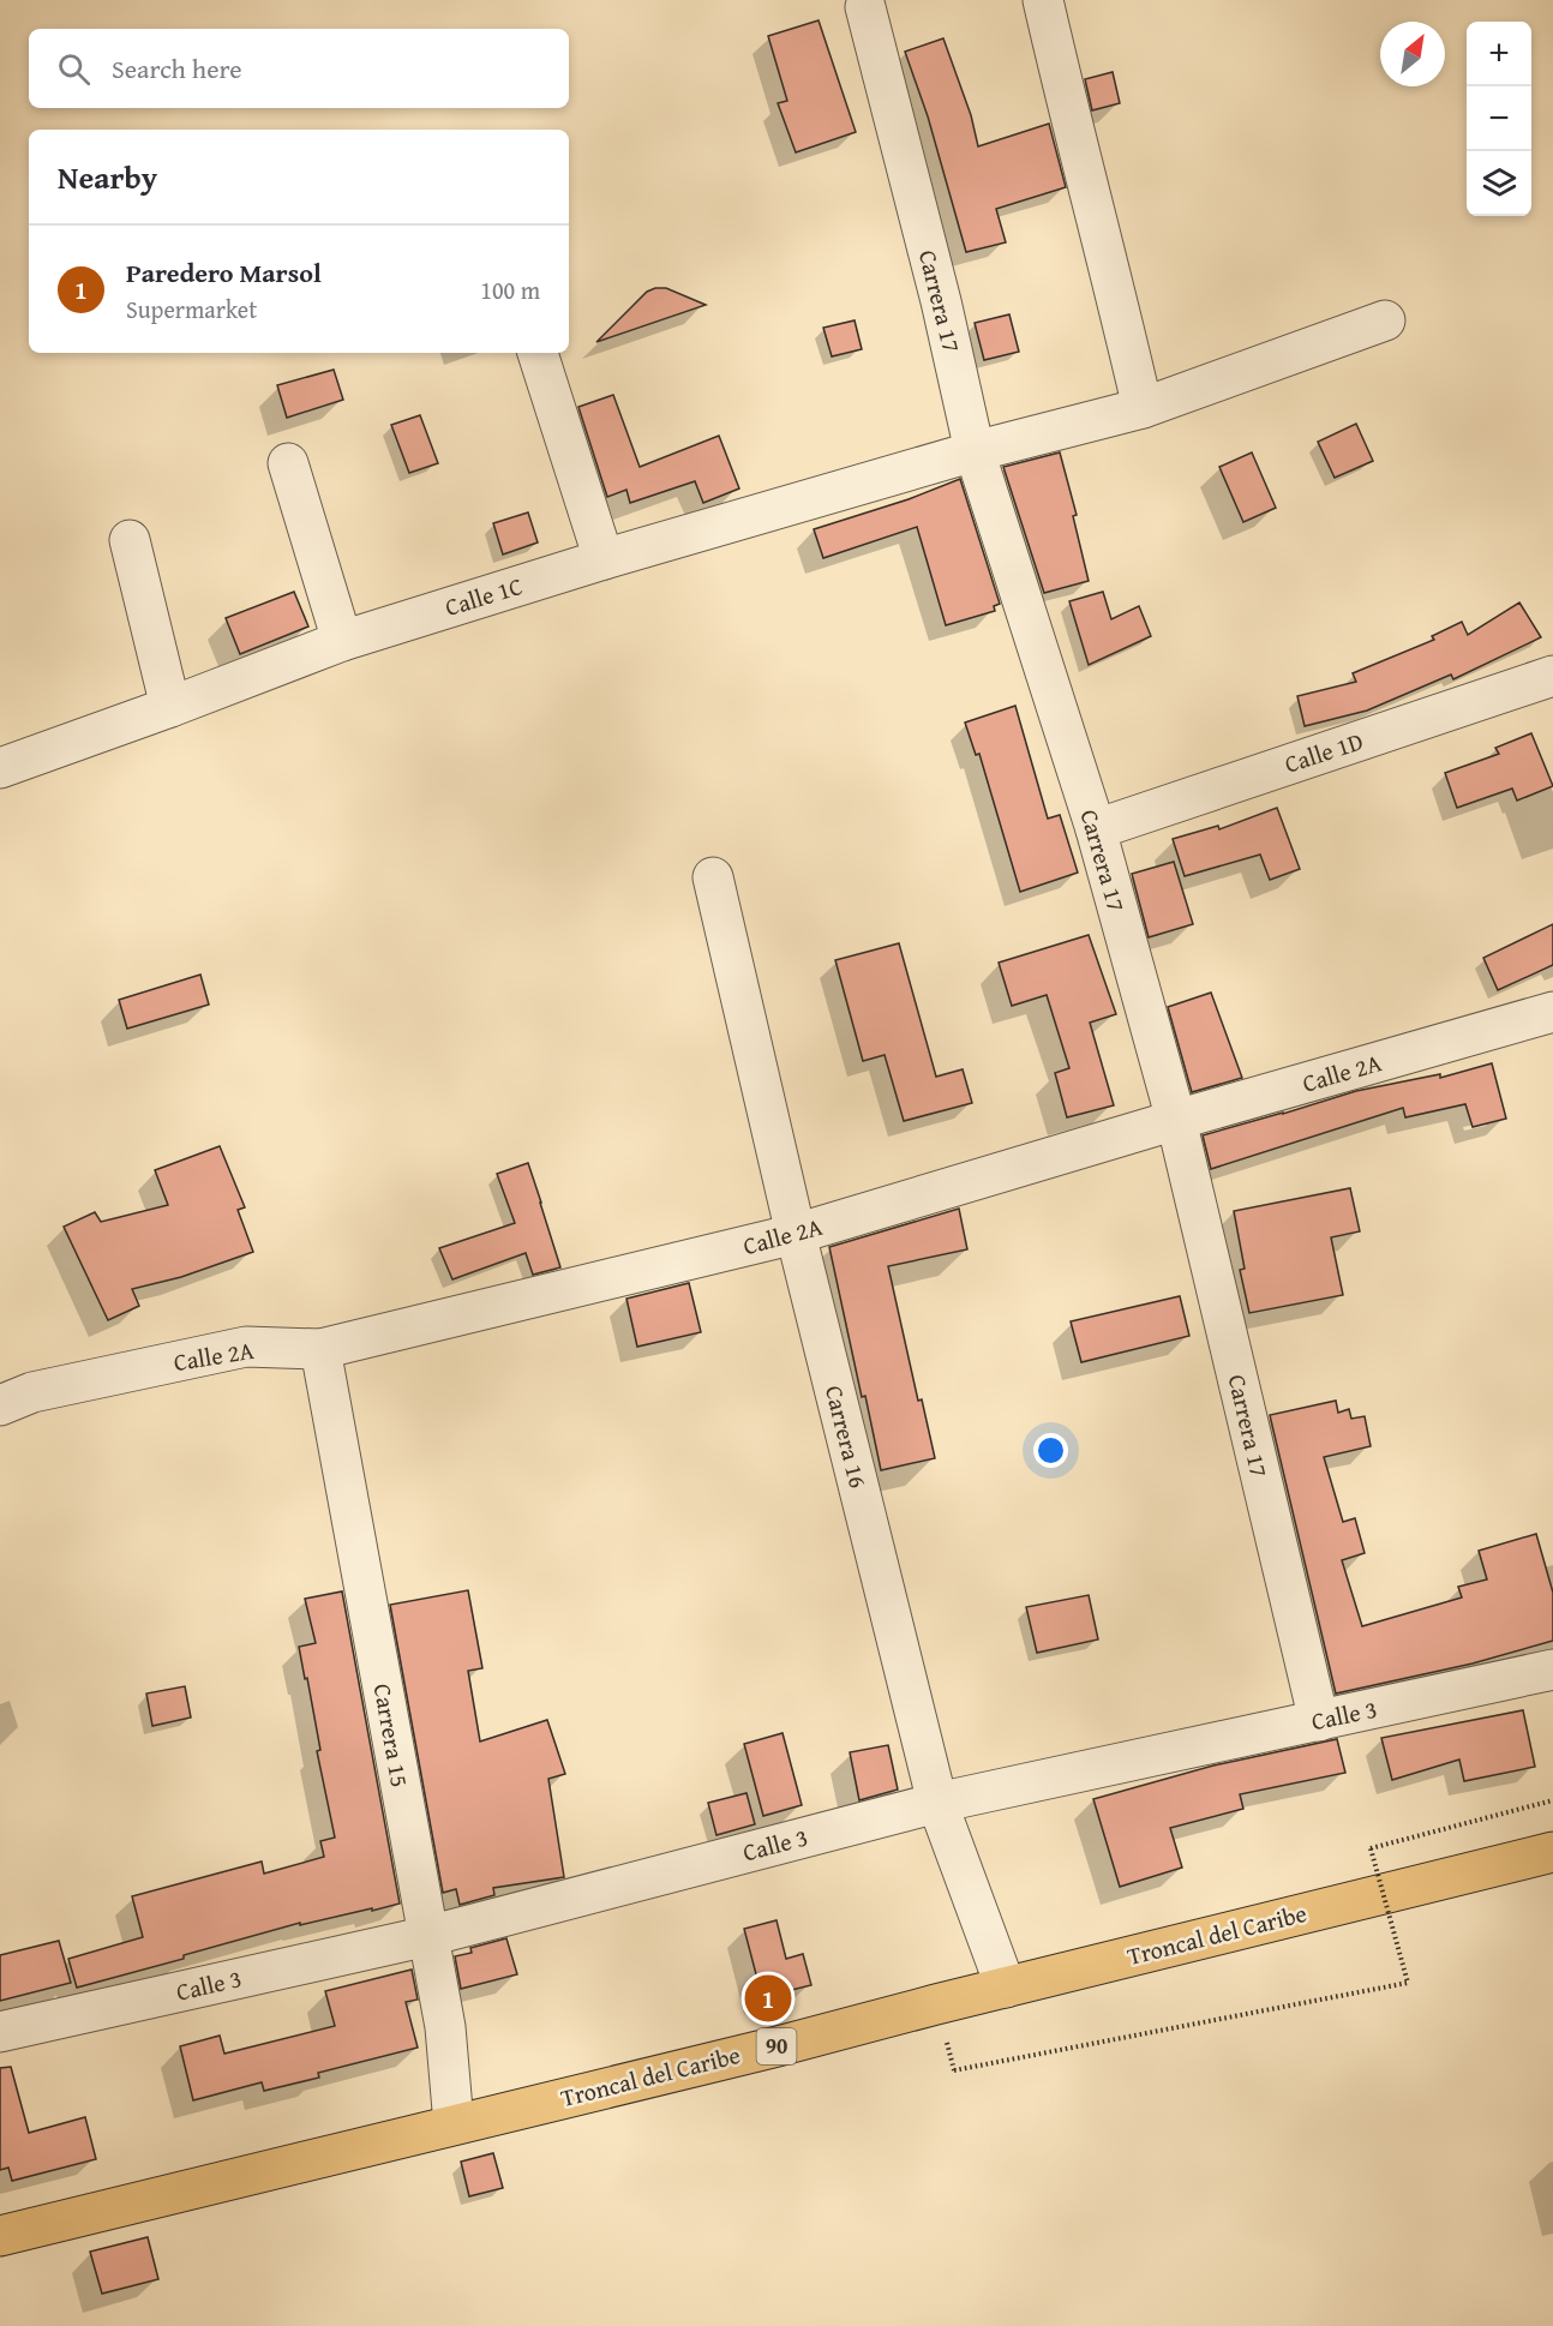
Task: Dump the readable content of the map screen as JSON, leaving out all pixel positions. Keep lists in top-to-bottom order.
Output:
{
  "streets": {
    "highway": ["Troncal del Caribe", "90"],
    "street": [
      "Carrera 17",
      "Calle 1C",
      "Calle 1D",
      "Calle 2A",
      "Carrera 16",
      "Calle 3",
      "Carrera 15"
    ]
  },
  "crossings": [
    ["Carrera 17", "Calle 1C"],
    ["Carrera 17", "Calle 1D"],
    ["Carrera 17", "Calle 2A"],
    ["Carrera 17", "Calle 3"],
    ["Calle 2A", "Carrera 16"],
    ["Calle 2A", "Carrera 15"],
    ["Carrera 16", "Calle 3"],
    ["Carrera 16", "Troncal del Caribe"],
    ["Calle 3", "Carrera 15"],
    ["Carrera 15", "Troncal del Caribe"]
  ],
  "north": "top right",
  "page": {
    "map_buttons": ["+", "−"],
    "search": "Search here",
    "heading": "Nearby",
    "list": [
      {
        "mark": "1",
        "name": "Paredero Marsol",
        "note": "Supermarket",
        "value": "100 m"
      }
    ],
    "pins": "1"
  }
}
